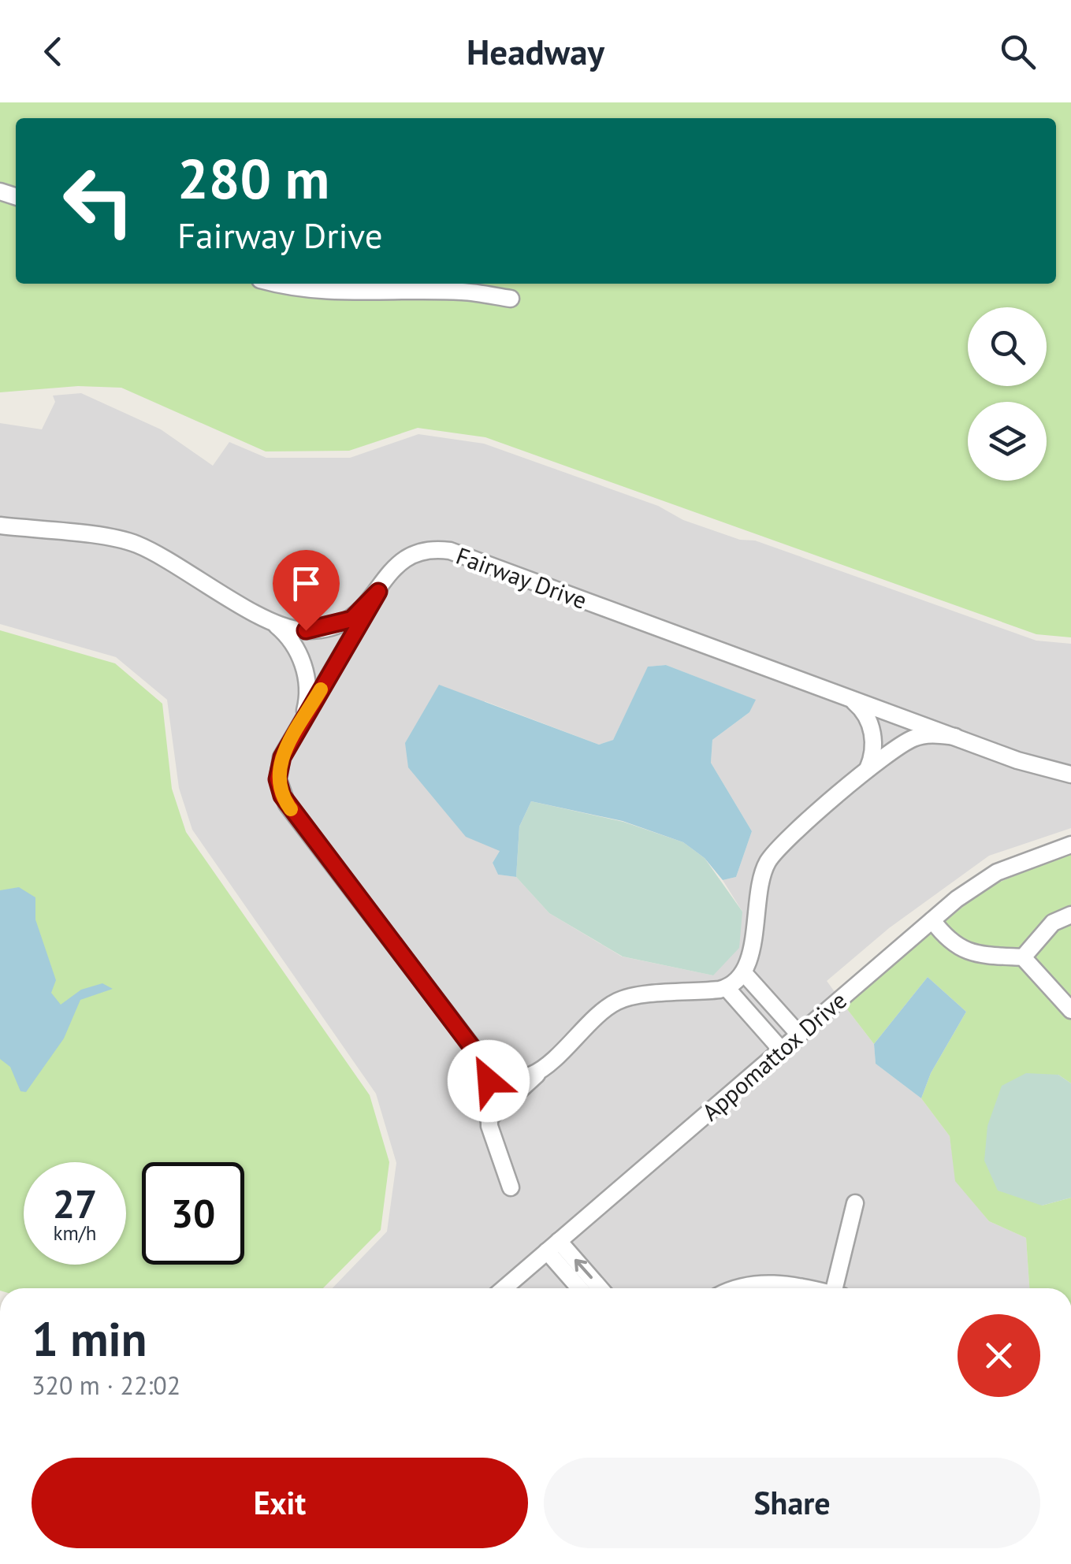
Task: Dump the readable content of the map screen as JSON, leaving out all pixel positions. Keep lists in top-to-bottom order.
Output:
{
  "streets": {
    "street": ["Fairway Drive", "Appomattox Drive"]
  },
  "page": {
    "header": "Headway",
    "turn": ["280 m", "Fairway Drive"],
    "speed": "27 km/h",
    "limit": "30",
    "heading": ["1 min", "320 m · 22:02"],
    "buttons": ["Exit", "Share"]
  }
}
